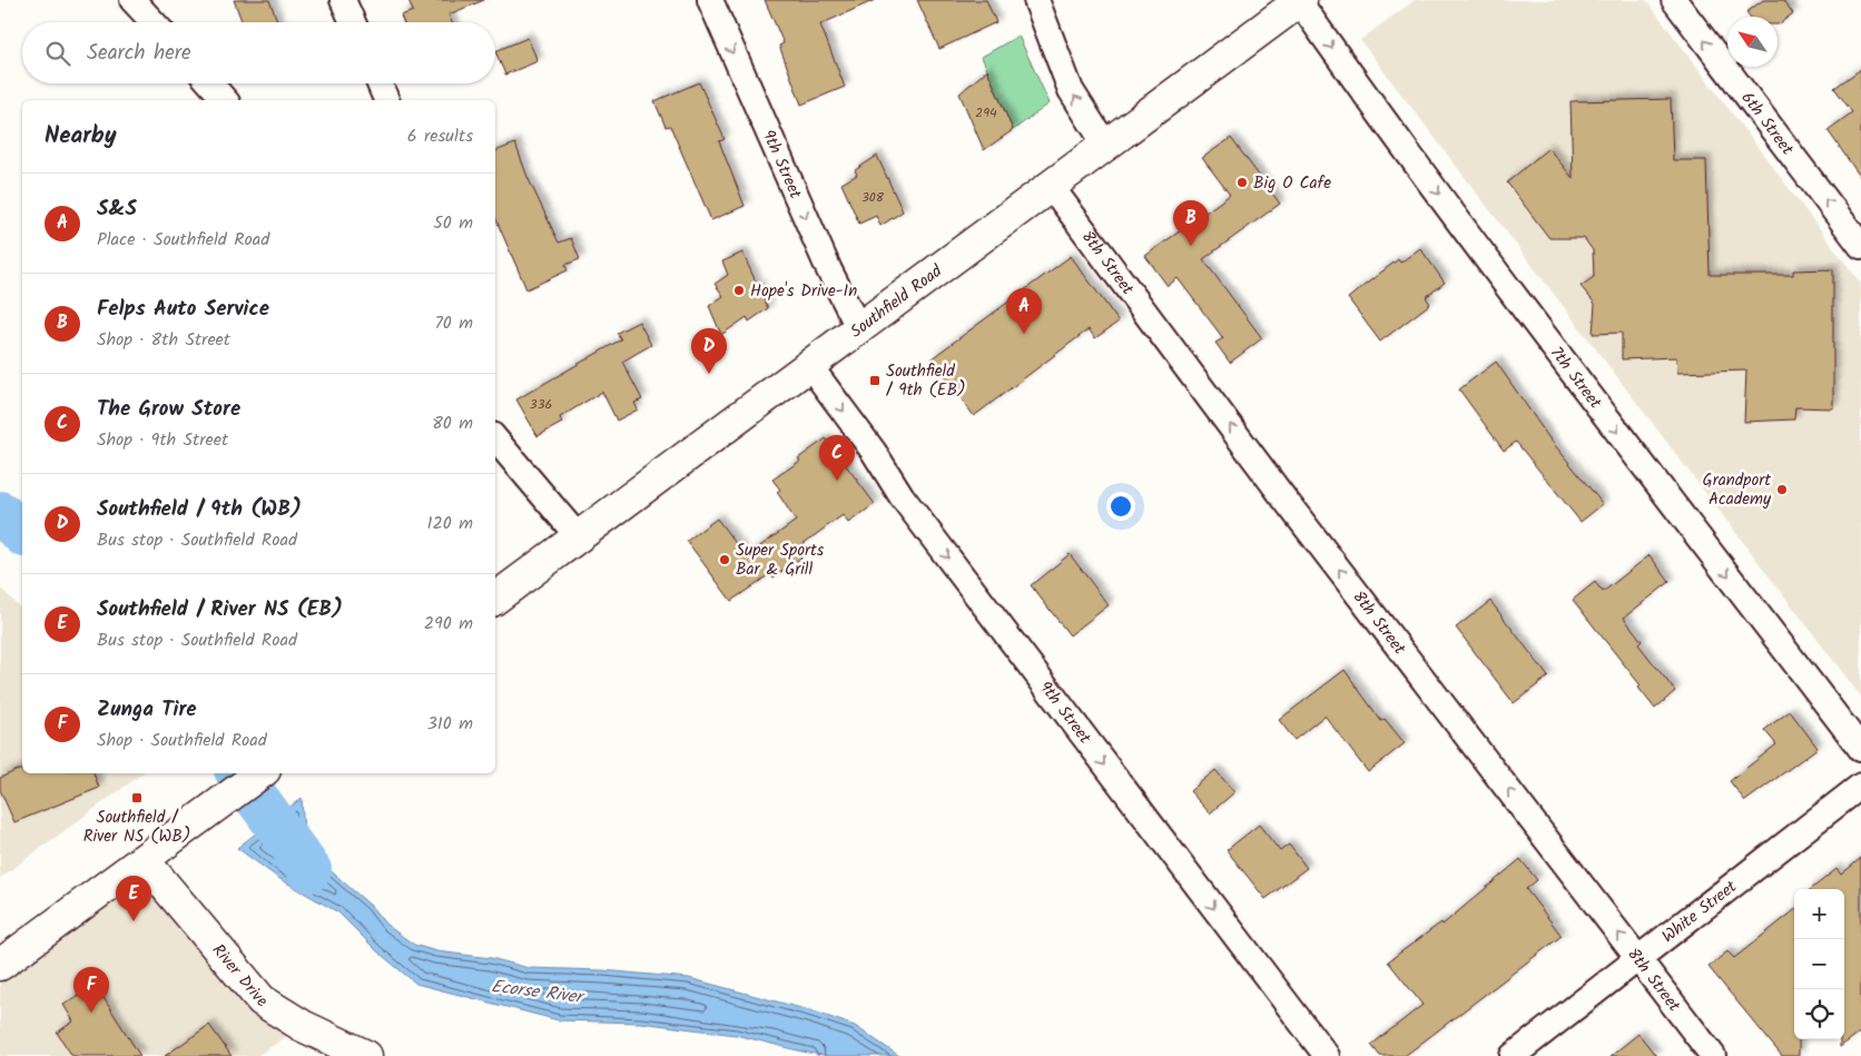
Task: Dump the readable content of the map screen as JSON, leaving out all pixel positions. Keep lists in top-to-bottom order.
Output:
{
  "streets": {
    "main road": ["Southfield Road", "River Drive"],
    "street": [
      "6th Street",
      "9th Street",
      "8th Street",
      "7th Street",
      "White Street"
    ]
  },
  "crossings": [
    ["9th Street", "Southfield Road"],
    ["8th Street", "Southfield Road"],
    ["8th Street", "White Street"],
    ["Southfield Road", "7th Street"]
  ],
  "one_way": [
    "6th Street",
    "9th Street",
    "8th Street",
    "7th Street"
  ],
  "water": ["Ecorse River"],
  "places": {
    "other": [
      "Big O Cafe",
      "Hope's Drive-In",
      "Grandport Academy",
      "Super Sports Bar & Grill"
    ],
    "transit": ["Southfield / 9th (EB)", "Southfield / River NS (WB)"]
  },
  "house_numbers": ["294", "308", "336"],
  "north": "top left",
  "page": {
    "search": "Search here",
    "heading": ["Nearby", "6 results"],
    "list": [
      {
        "mark": "A",
        "name": "S&S",
        "note": "Place · Southfield Road",
        "value": "50 m"
      },
      {
        "mark": "B",
        "name": "Felps Auto Service",
        "note": "Shop · 8th Street",
        "value": "70 m"
      },
      {
        "mark": "C",
        "name": "The Grow Store",
        "note": "Shop · 9th Street",
        "value": "80 m"
      },
      {
        "mark": "D",
        "name": "Southfield / 9th (WB)",
        "note": "Bus stop · Southfield Road",
        "value": "120 m"
      },
      {
        "mark": "E",
        "name": "Southfield / River NS (EB)",
        "note": "Bus stop · Southfield Road",
        "value": "290 m"
      },
      {
        "mark": "F",
        "name": "Zunga Tire",
        "note": "Shop · Southfield Road",
        "value": "310 m"
      }
    ],
    "pins": [
      "B",
      "A",
      "D",
      "C",
      "E",
      "F"
    ],
    "map_buttons": ["+", "−"]
  }
}
